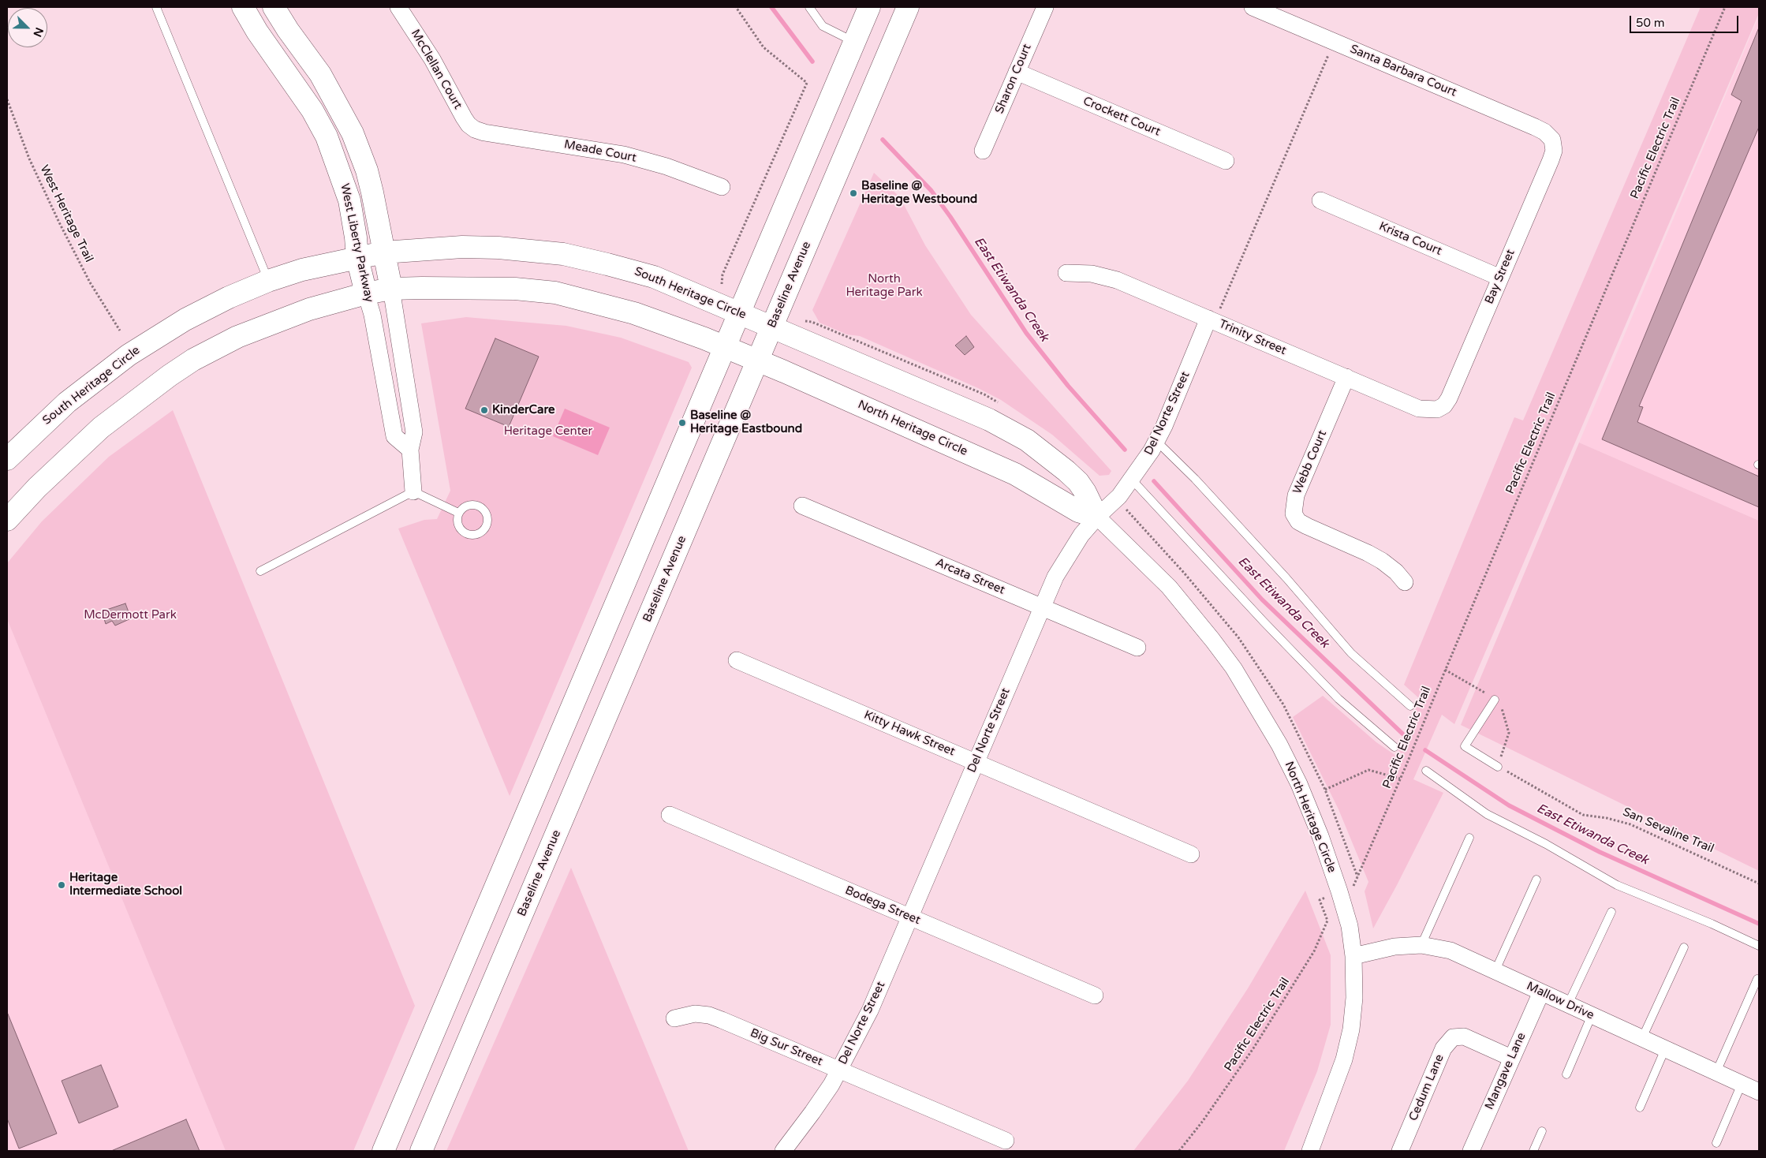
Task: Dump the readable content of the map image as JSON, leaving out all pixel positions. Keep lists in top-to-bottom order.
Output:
{
  "streets": {
    "street": [
      "McClellan Court",
      "Santa Barbara Court",
      "Sharon Court",
      "Crockett Court",
      "Meade Court",
      "Krista Court",
      "West Liberty Parkway",
      "Bay Street",
      "Baseline Avenue",
      "South Heritage Circle",
      "Trinity Street",
      "Del Norte Street",
      "North Heritage Circle",
      "Webb Court",
      "Arcata Street",
      "Kitty Hawk Street",
      "Bodega Street",
      "Mallow Drive",
      "Big Sur Street",
      "Mangave Lane",
      "Cedum Lane"
    ],
    "path": ["Pacific Electric Trail", "West Heritage Trail", "San Sevaline Trail"]
  },
  "crossings": [
    ["McClellan Court", "Meade Court"],
    ["Santa Barbara Court", "Bay Street"],
    ["Sharon Court", "Crockett Court"],
    ["Krista Court", "Bay Street"],
    ["West Liberty Parkway", "South Heritage Circle"],
    ["Bay Street", "Trinity Street"],
    ["Baseline Avenue", "South Heritage Circle"],
    ["Baseline Avenue", "North Heritage Circle"],
    ["South Heritage Circle", "North Heritage Circle"],
    ["Trinity Street", "Del Norte Street"],
    ["Trinity Street", "Webb Court"],
    ["Del Norte Street", "North Heritage Circle"],
    ["Del Norte Street", "Arcata Street"],
    ["Del Norte Street", "Kitty Hawk Street"],
    ["Del Norte Street", "Bodega Street"],
    ["Del Norte Street", "Big Sur Street"],
    ["North Heritage Circle", "Mallow Drive"],
    ["Mallow Drive", "Mangave Lane"],
    ["Mangave Lane", "Cedum Lane"]
  ],
  "water": ["East Etiwanda Creek"],
  "parks": ["North Heritage Park", "Heritage Center", "McDermott Park"],
  "places": [
    "Baseline @ Heritage Westbound",
    "KinderCare",
    "Baseline @ Heritage Eastbound",
    "Heritage Intermediate School"
  ],
  "scale_bar": "50 m",
  "north": "bottom right"
}
